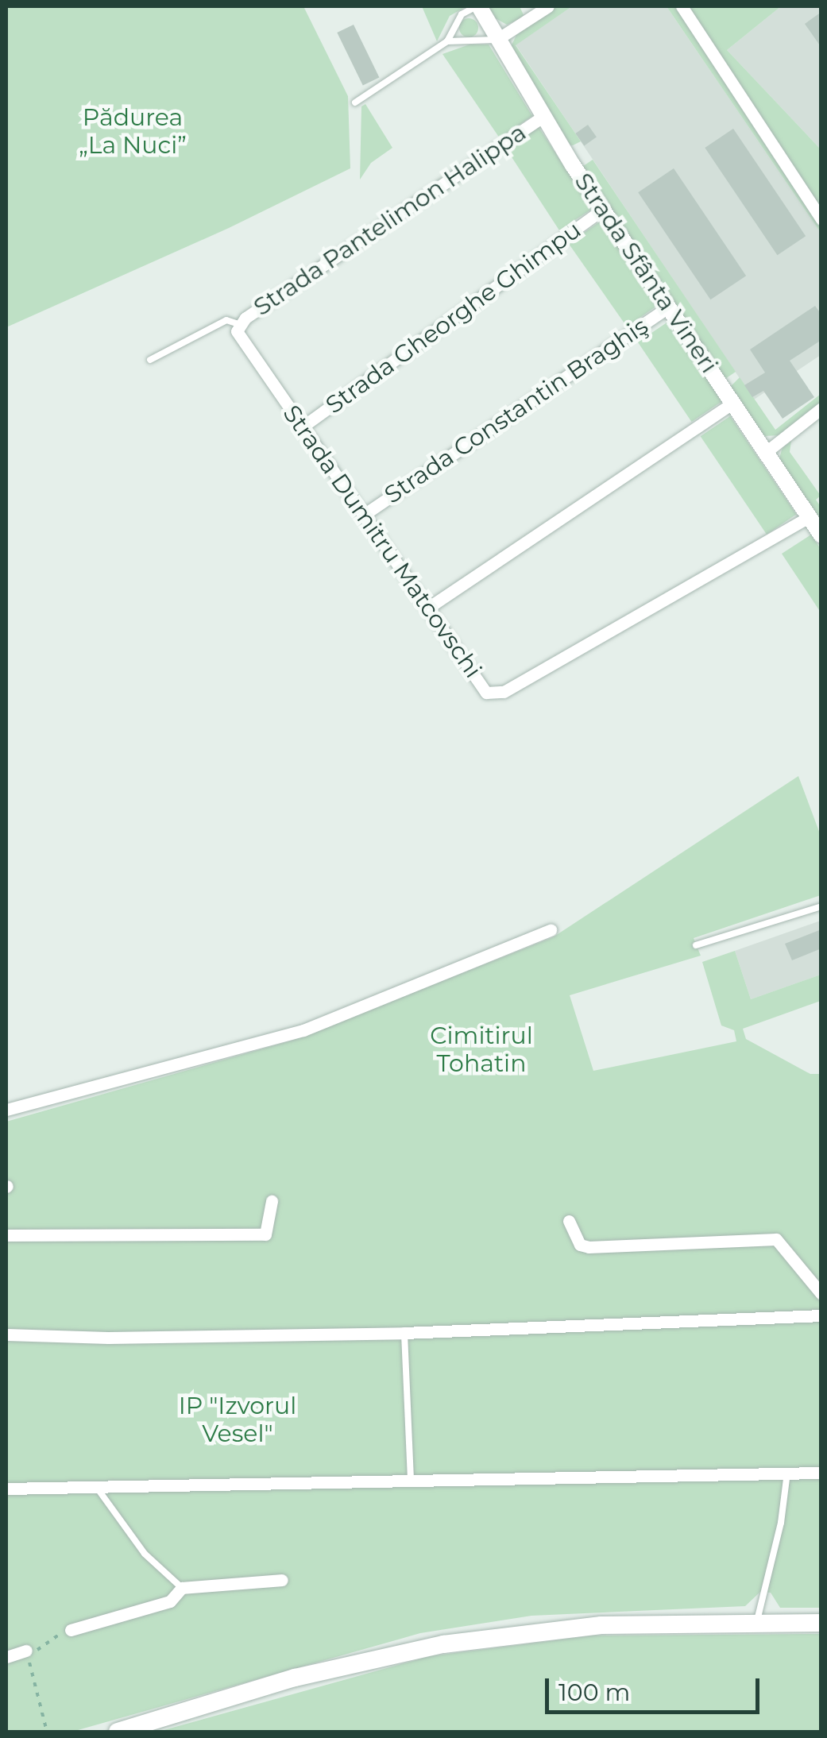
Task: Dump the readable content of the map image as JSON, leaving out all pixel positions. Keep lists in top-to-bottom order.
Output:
{
  "streets": {
    "street": [
      "Strada Pantelimon Halippa",
      "Strada Sfânta Vineri",
      "Strada Gheorghe Ghimpu",
      "Strada Constantin Braghiş",
      "Strada Dumitru Matcovschi"
    ]
  },
  "crossings": [
    ["Strada Pantelimon Halippa", "Strada Sfânta Vineri"],
    ["Strada Pantelimon Halippa", "Strada Dumitru Matcovschi"],
    ["Strada Sfânta Vineri", "Strada Gheorghe Ghimpu"],
    ["Strada Sfânta Vineri", "Strada Constantin Braghiş"],
    ["Strada Sfânta Vineri", "Strada Dumitru Matcovschi"],
    ["Strada Gheorghe Ghimpu", "Strada Dumitru Matcovschi"],
    ["Strada Constantin Braghiş", "Strada Dumitru Matcovschi"]
  ],
  "parks": ["Pădurea „La Nuci”", "Cimitirul Tohatin", "IP \"Izvorul Vesel\""],
  "scale_bar": "100 m"
}
